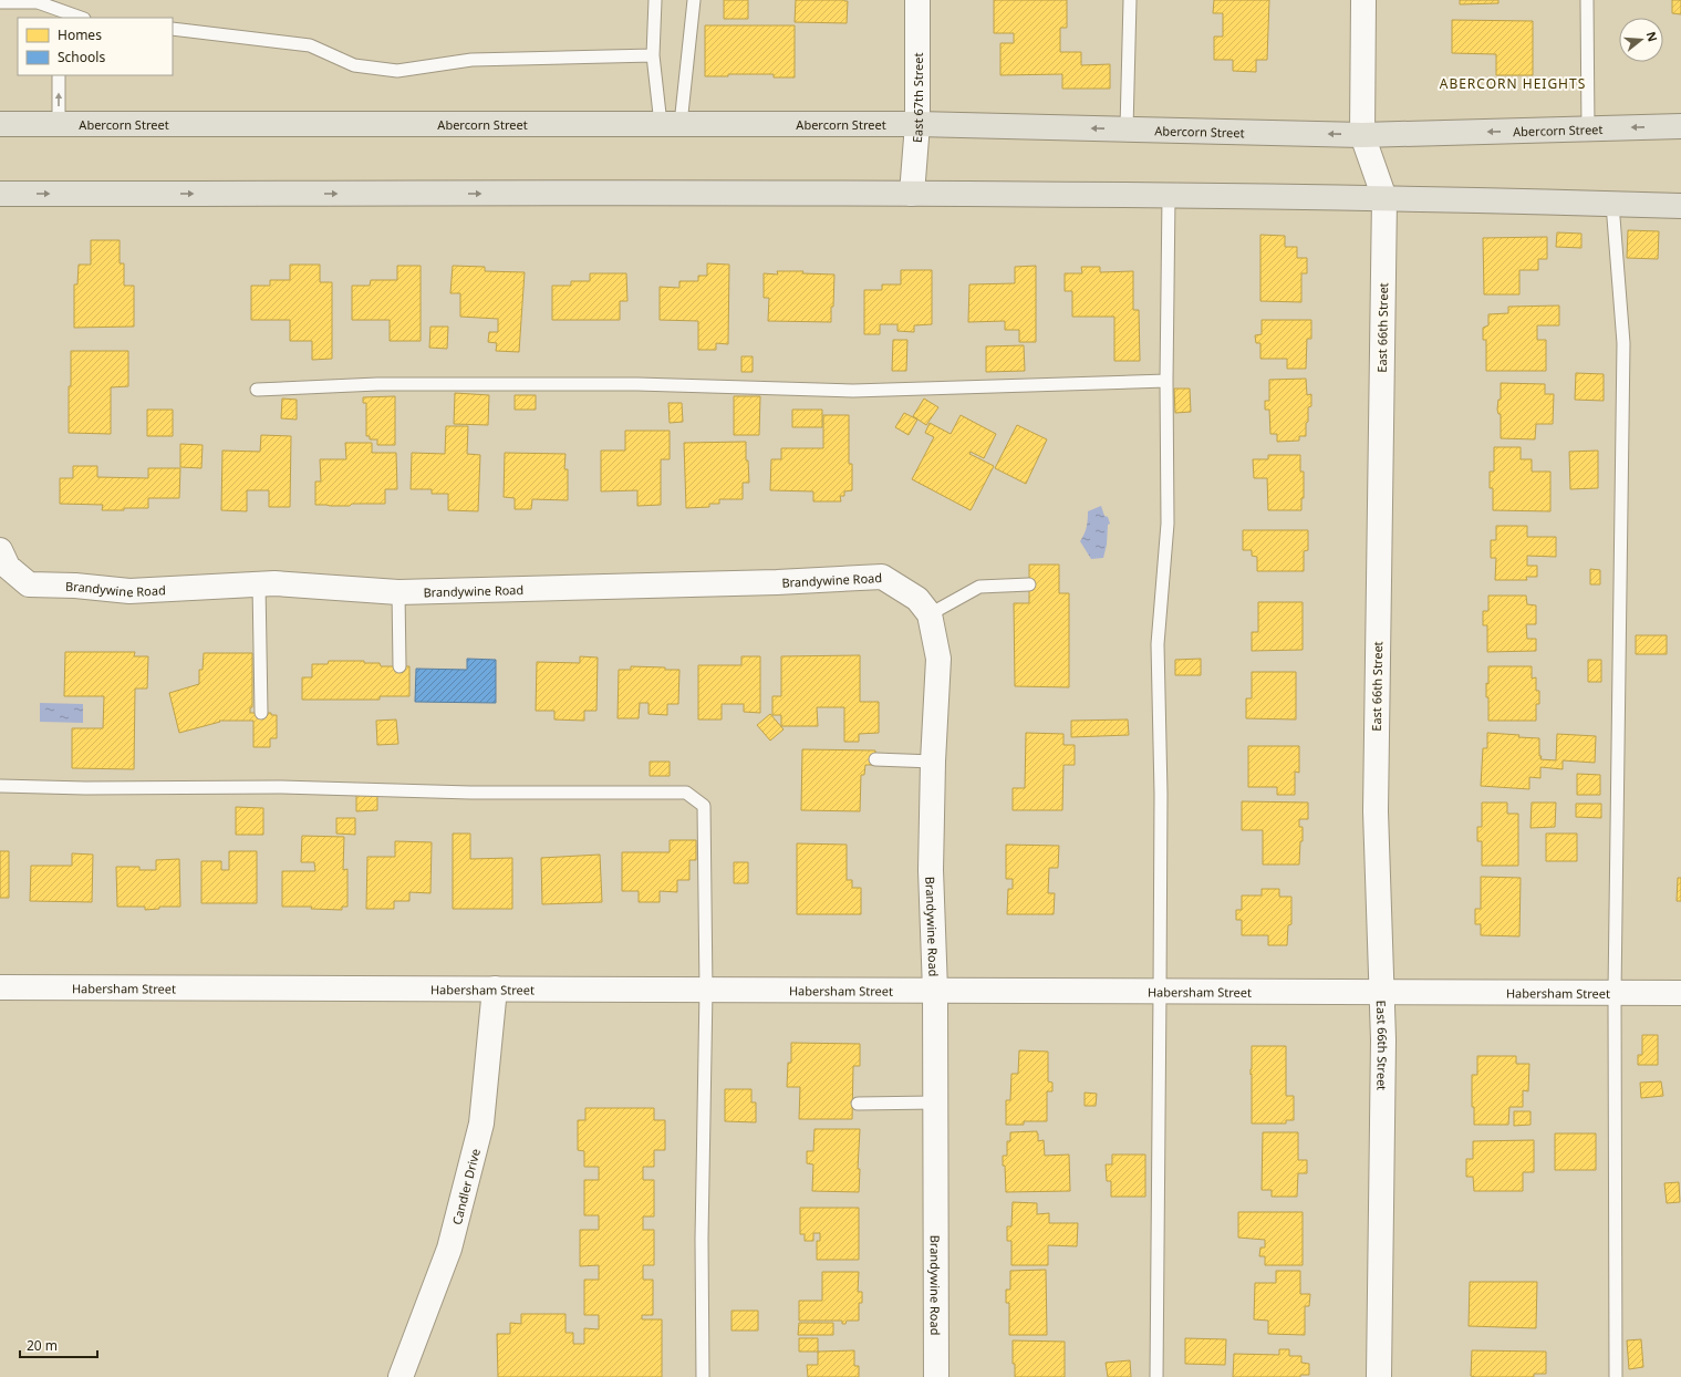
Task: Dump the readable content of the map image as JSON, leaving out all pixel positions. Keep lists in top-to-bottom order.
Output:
{
  "streets": {
    "main road": ["Abercorn Street"],
    "street": [
      "East 67th Street",
      "East 66th Street",
      "Brandywine Road",
      "Habersham Street",
      "Candler Drive"
    ]
  },
  "crossings": [
    ["East 67th Street", "Abercorn Street"],
    ["Abercorn Street", "East 66th Street"],
    ["East 66th Street", "Habersham Street"],
    ["Brandywine Road", "Habersham Street"],
    ["Habersham Street", "Candler Drive"]
  ],
  "districts": ["ABERCORN HEIGHTS"],
  "legend": ["Homes", "Schools"],
  "scale_bar": "20 m",
  "north": "right"
}
